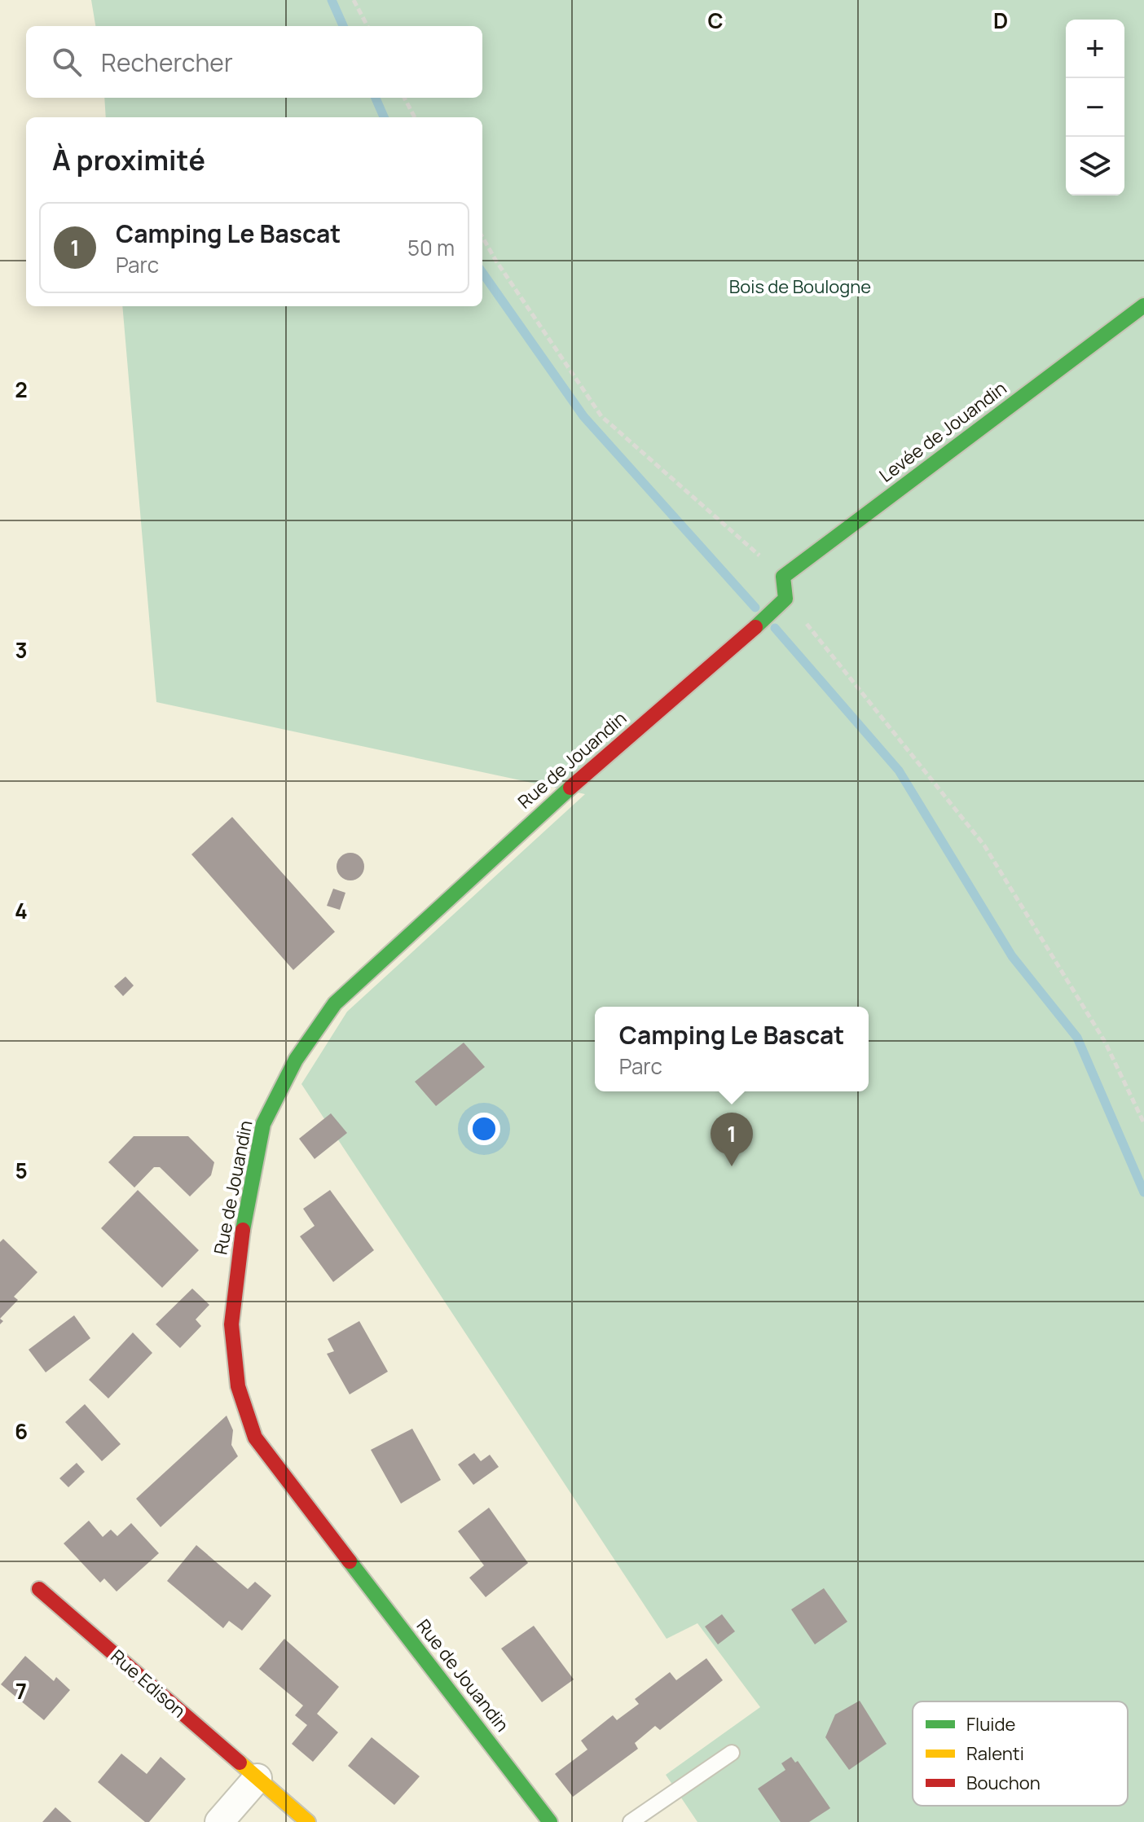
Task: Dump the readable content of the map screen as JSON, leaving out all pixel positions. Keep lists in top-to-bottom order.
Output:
{
  "streets": {
    "street": ["Levée de Jouandin", "Rue de Jouandin", "Rue Edison"]
  },
  "parks": ["Bois de Boulogne"],
  "legend": ["Fluide", "Ralenti", "Bouchon"],
  "page": {
    "map_buttons": ["+", "−"],
    "search": "Rechercher",
    "heading": "À proximité",
    "list": [
      {
        "mark": "1",
        "name": "Camping Le Bascat",
        "note": "Parc",
        "value": "50 m"
      }
    ],
    "popup": ["Camping Le Bascat", "Parc"],
    "pins": "1"
  },
  "grid": {
    "columns": ["C", "D"],
    "rows": [
      "2",
      "3",
      "4",
      "5",
      "6",
      "7"
    ]
  }
}
